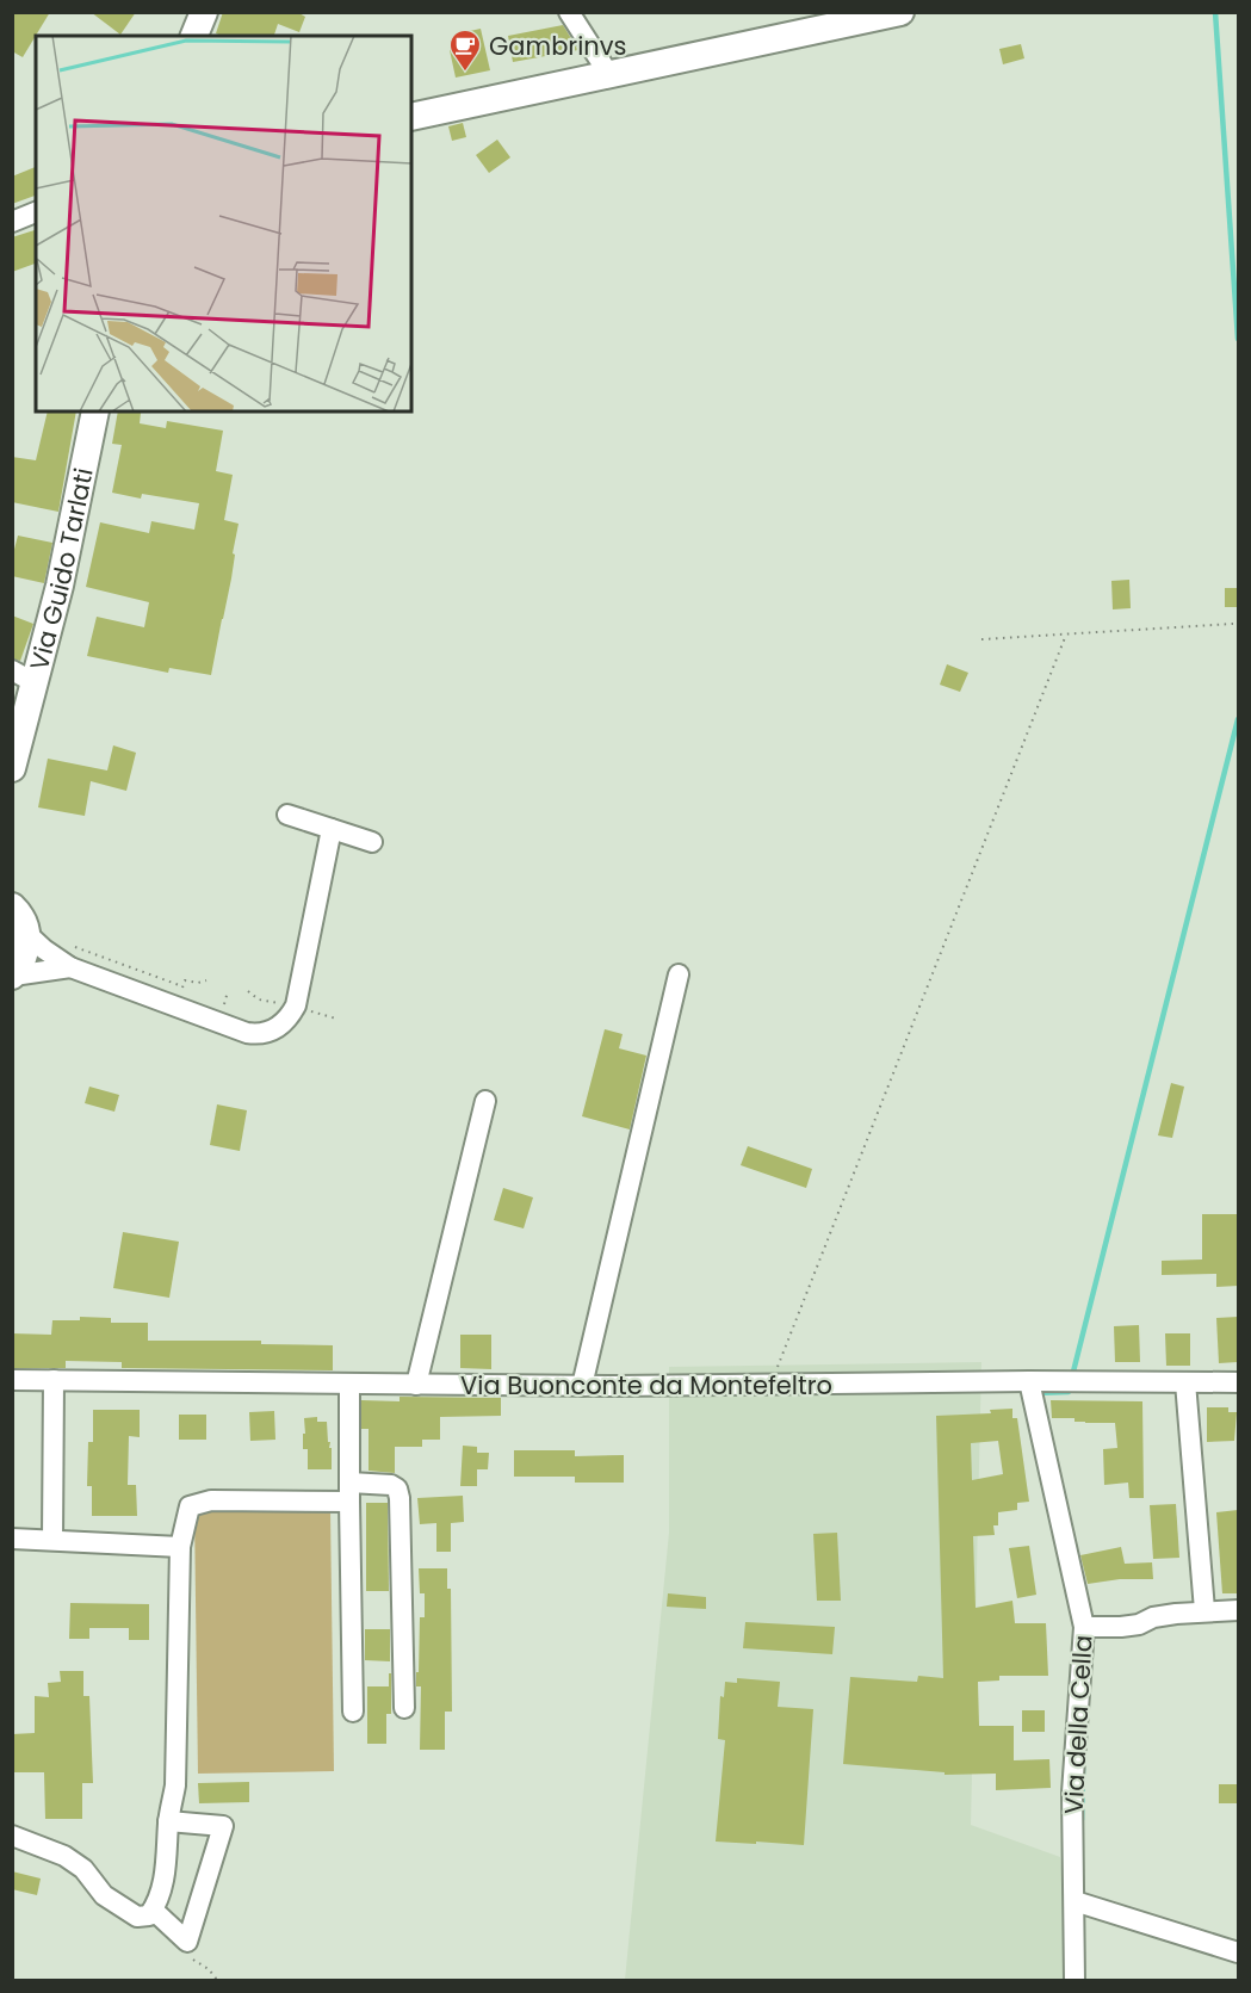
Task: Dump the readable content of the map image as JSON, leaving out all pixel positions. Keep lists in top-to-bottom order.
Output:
{
  "streets": {
    "main road": ["Via Guido Tarlati"],
    "street": ["Via Buonconte da Montefeltro", "Via della Cella"]
  },
  "crossings": [
    ["Via Buonconte da Montefeltro", "Via della Cella"]
  ],
  "places": {
    "cafe": ["Gambrinvs"]
  }
}
